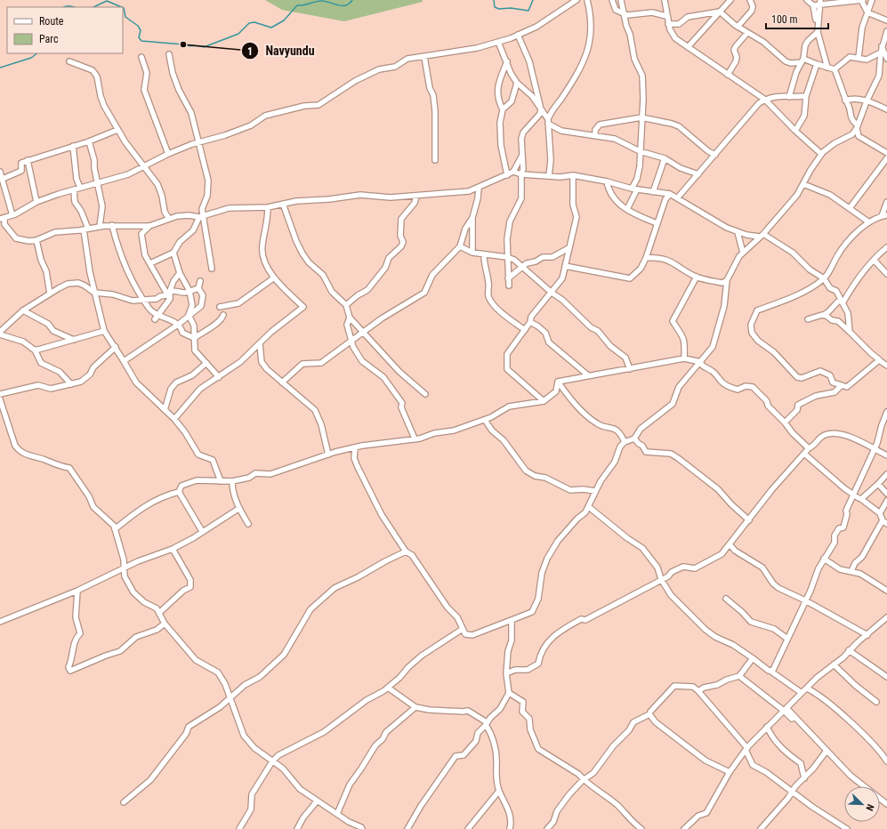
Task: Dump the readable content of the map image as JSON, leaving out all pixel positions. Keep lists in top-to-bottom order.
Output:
{
  "places": ["Navyundu"],
  "legend": ["Route", "Parc"],
  "scale_bar": "100 m",
  "north": "bottom right"
}
